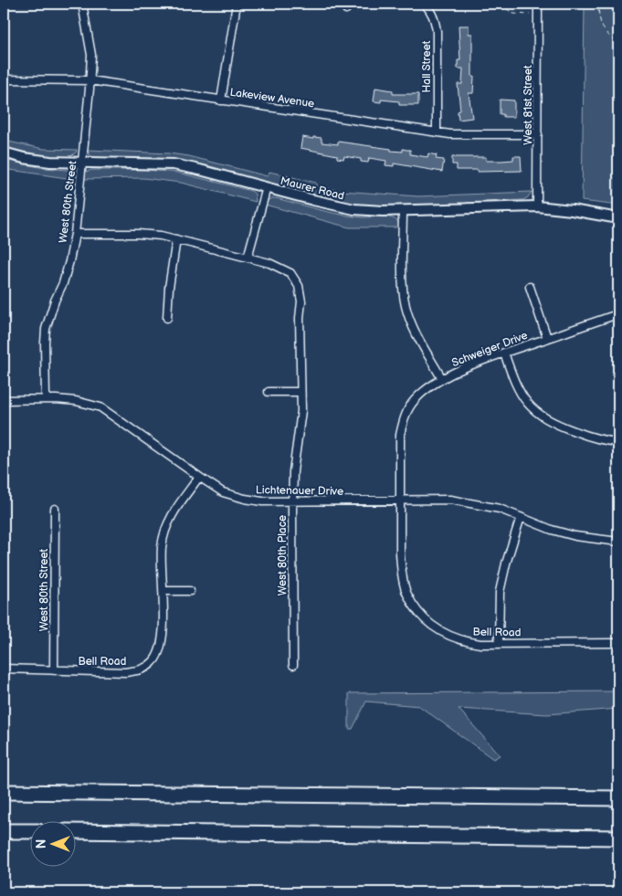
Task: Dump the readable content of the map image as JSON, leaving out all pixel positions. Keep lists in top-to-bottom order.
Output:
{
  "streets": {
    "street": [
      "Hall Street",
      "Lakeview Avenue",
      "West 81st Street",
      "Maurer Road",
      "West 80th Street",
      "Schweiger Drive",
      "Lichtenauer Drive",
      "West 80th Place",
      "Bell Road"
    ]
  },
  "crossings": [
    ["Hall Street", "Lakeview Avenue"],
    ["Lakeview Avenue", "West 81st Street"],
    ["Lakeview Avenue", "West 80th Street"],
    ["West 81st Street", "Maurer Road"],
    ["Maurer Road", "West 80th Street"],
    ["West 80th Street", "Lichtenauer Drive"],
    ["West 80th Street", "West 80th Place"],
    ["West 80th Street", "Bell Road"],
    ["Schweiger Drive", "Lichtenauer Drive"],
    ["Schweiger Drive", "Bell Road"],
    ["Lichtenauer Drive", "West 80th Place"],
    ["Lichtenauer Drive", "Bell Road"]
  ],
  "north": "left"
}
